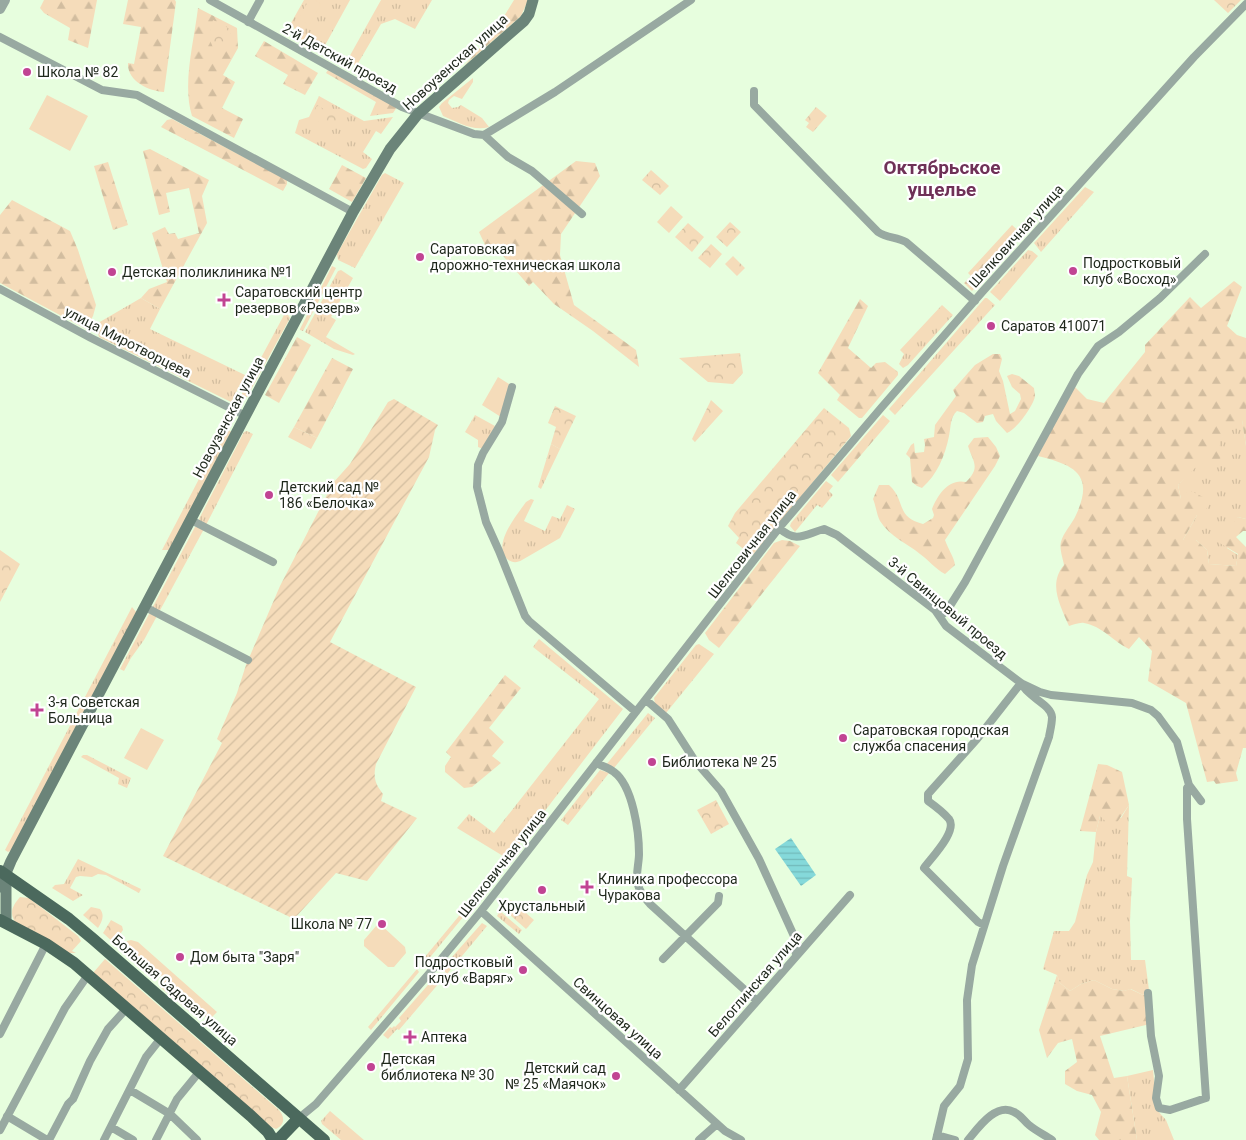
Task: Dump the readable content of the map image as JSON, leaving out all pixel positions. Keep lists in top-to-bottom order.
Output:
{
  "streets": {
    "main road": ["Новоузенская улица", "Большая Садовая улица"],
    "street": [
      "2-й Детский проезд",
      "Шелковичная улица",
      "улица Миротворцева",
      "3-й Свинцовый проезд",
      "Белоглинская улица",
      "Свинцовая улица"
    ]
  },
  "crossings": [
    ["2-й Детский проезд", "Новоузенская улица"],
    ["Новоузенская улица", "улица Миротворцева"],
    ["Новоузенская улица", "Большая Садовая улица"],
    ["Шелковичная улица", "3-й Свинцовый проезд"],
    ["Шелковичная улица", "Большая Садовая улица"],
    ["Шелковичная улица", "Свинцовая улица"],
    ["Белоглинская улица", "Свинцовая улица"]
  ],
  "districts": ["Октябрьское ущелье"],
  "places": {
    "other": [
      "Школа № 82",
      "Саратовская дорожно-техническая школа",
      "Подростковый клуб «Восход»",
      "Детская поликлиника №1",
      "Саратов 410071",
      "Детский сад № 186 «Белочка»",
      "Саратовская городская служба спасения",
      "Библиотека № 25",
      "Хрустальный",
      "Школа № 77",
      "Дом быта \"Заря\"",
      "Подростковый клуб «Варяг»",
      "Детская библиотека № 30",
      "Детский сад № 25 «Маячок»"
    ],
    "health": [
      "Саратовский центр резервов «Резерв»",
      "3-я Советская Больница",
      "Клиника профессора Чуракова",
      "Аптека"
    ]
  }
}
